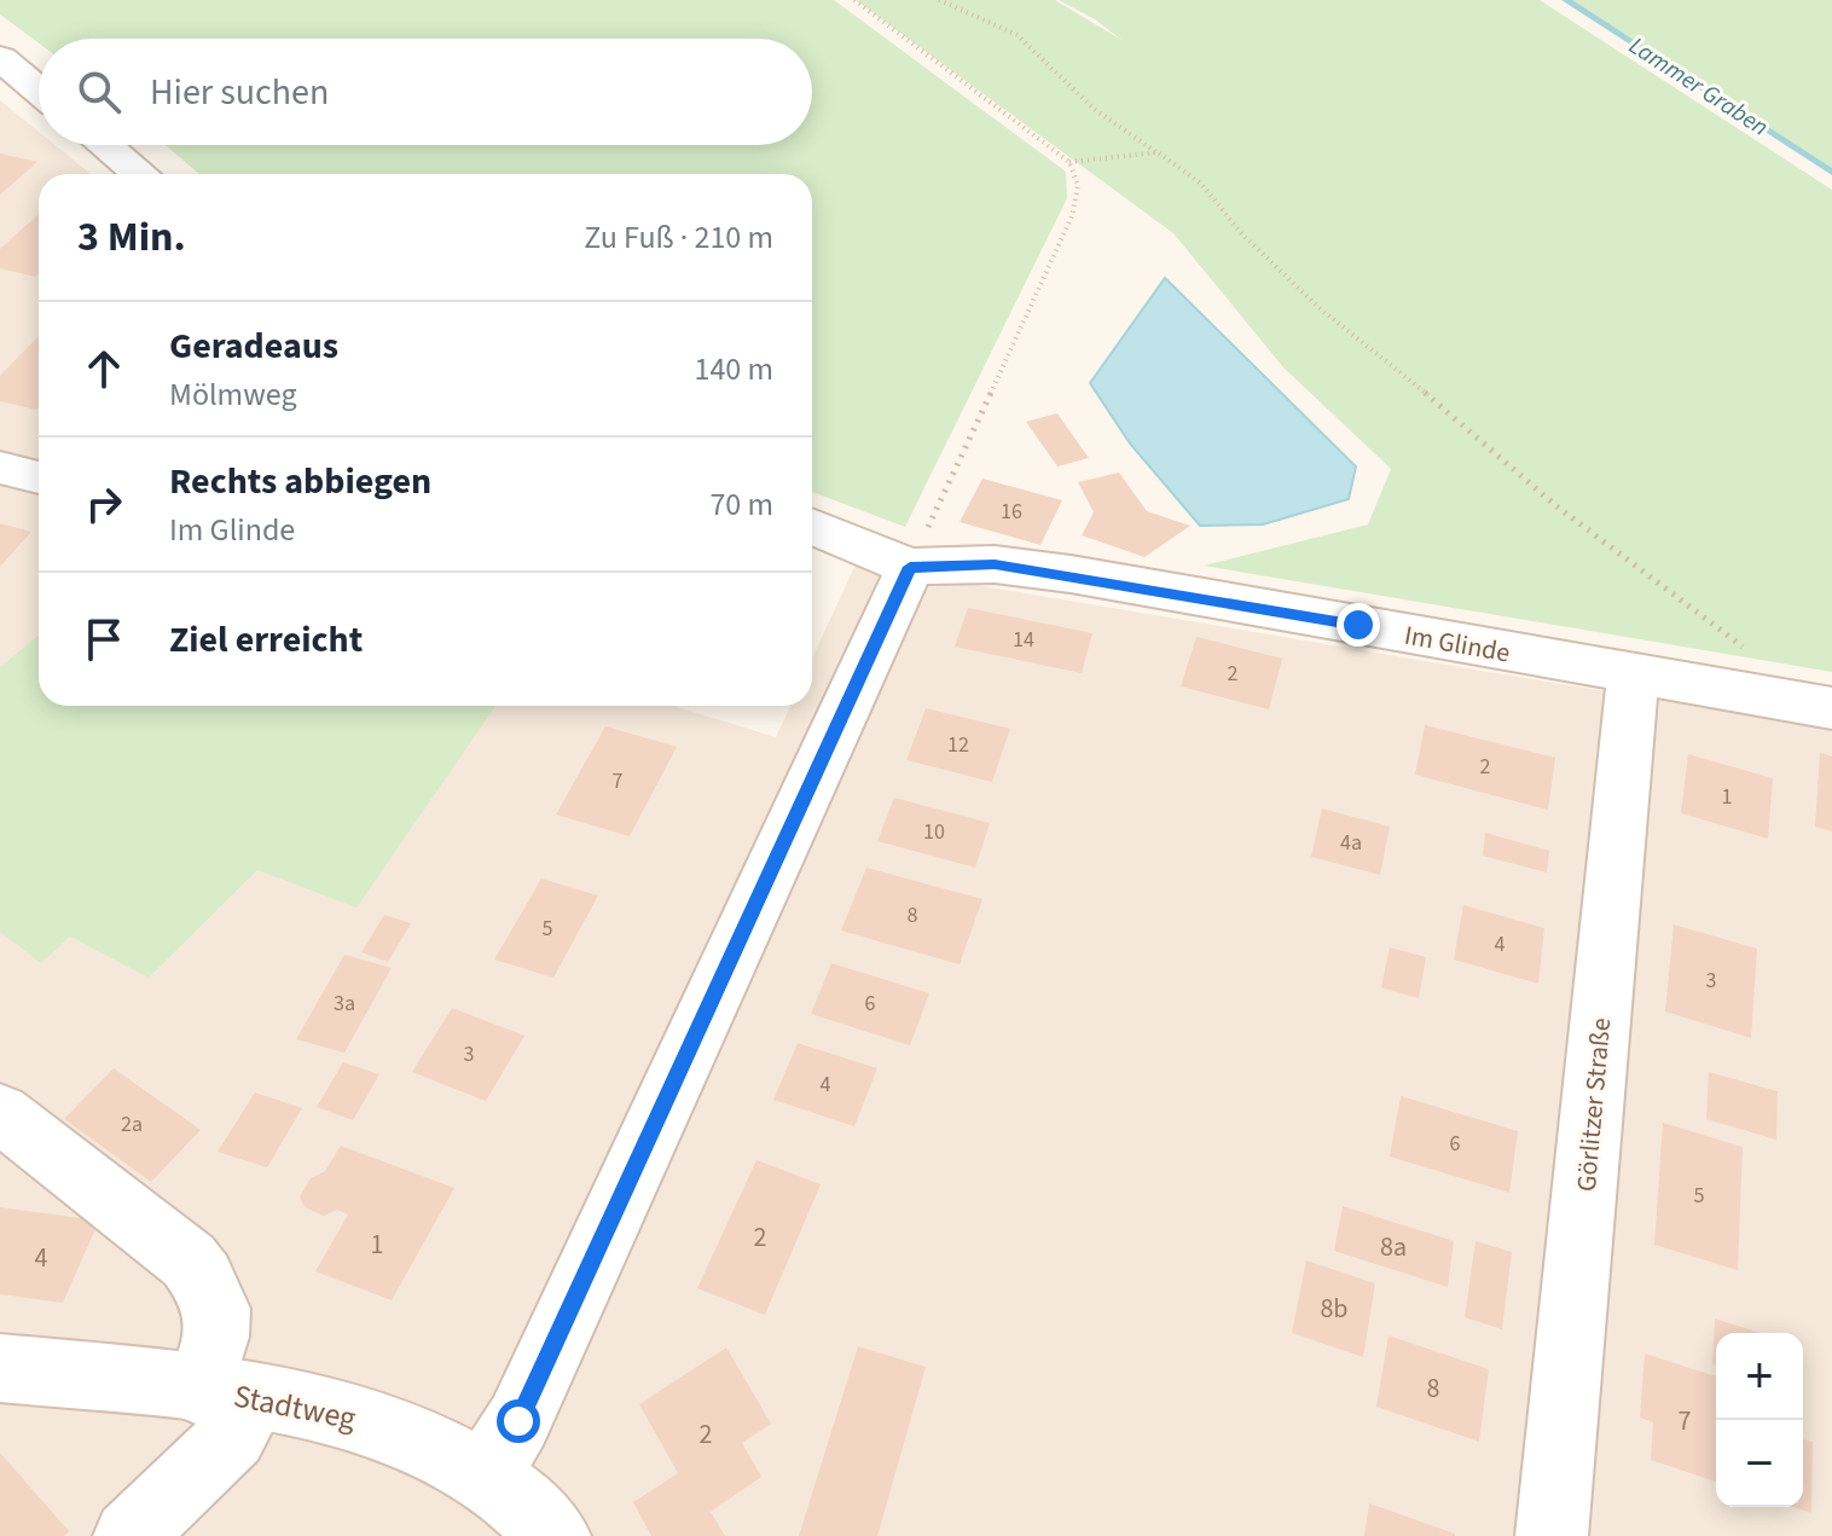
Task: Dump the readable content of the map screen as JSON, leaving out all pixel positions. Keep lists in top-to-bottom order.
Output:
{
  "streets": {
    "street": ["Im Glinde", "Görlitzer Straße", "Stadtweg"]
  },
  "crossings": [
    ["Im Glinde", "Görlitzer Straße"]
  ],
  "water": ["Lammer Graben"],
  "house_numbers": [
    "16",
    "14",
    "2",
    "12",
    "2",
    "7",
    "1",
    "10",
    "4a",
    "8",
    "5",
    "4",
    "3",
    "3a",
    "6",
    "3",
    "4",
    "2a",
    "6",
    "5",
    "2",
    "1",
    "8a",
    "4",
    "8b",
    "8",
    "7",
    "2"
  ],
  "page": {
    "search": "Hier suchen",
    "heading": ["3 Min.", "Zu Fuß · 210 m"],
    "list": [
      ["Geradeaus", "Mölmweg", "140 m"],
      ["Rechts abbiegen", "Im Glinde", "70 m"],
      "Ziel erreicht"
    ],
    "map_buttons": ["+", "−"]
  }
}
